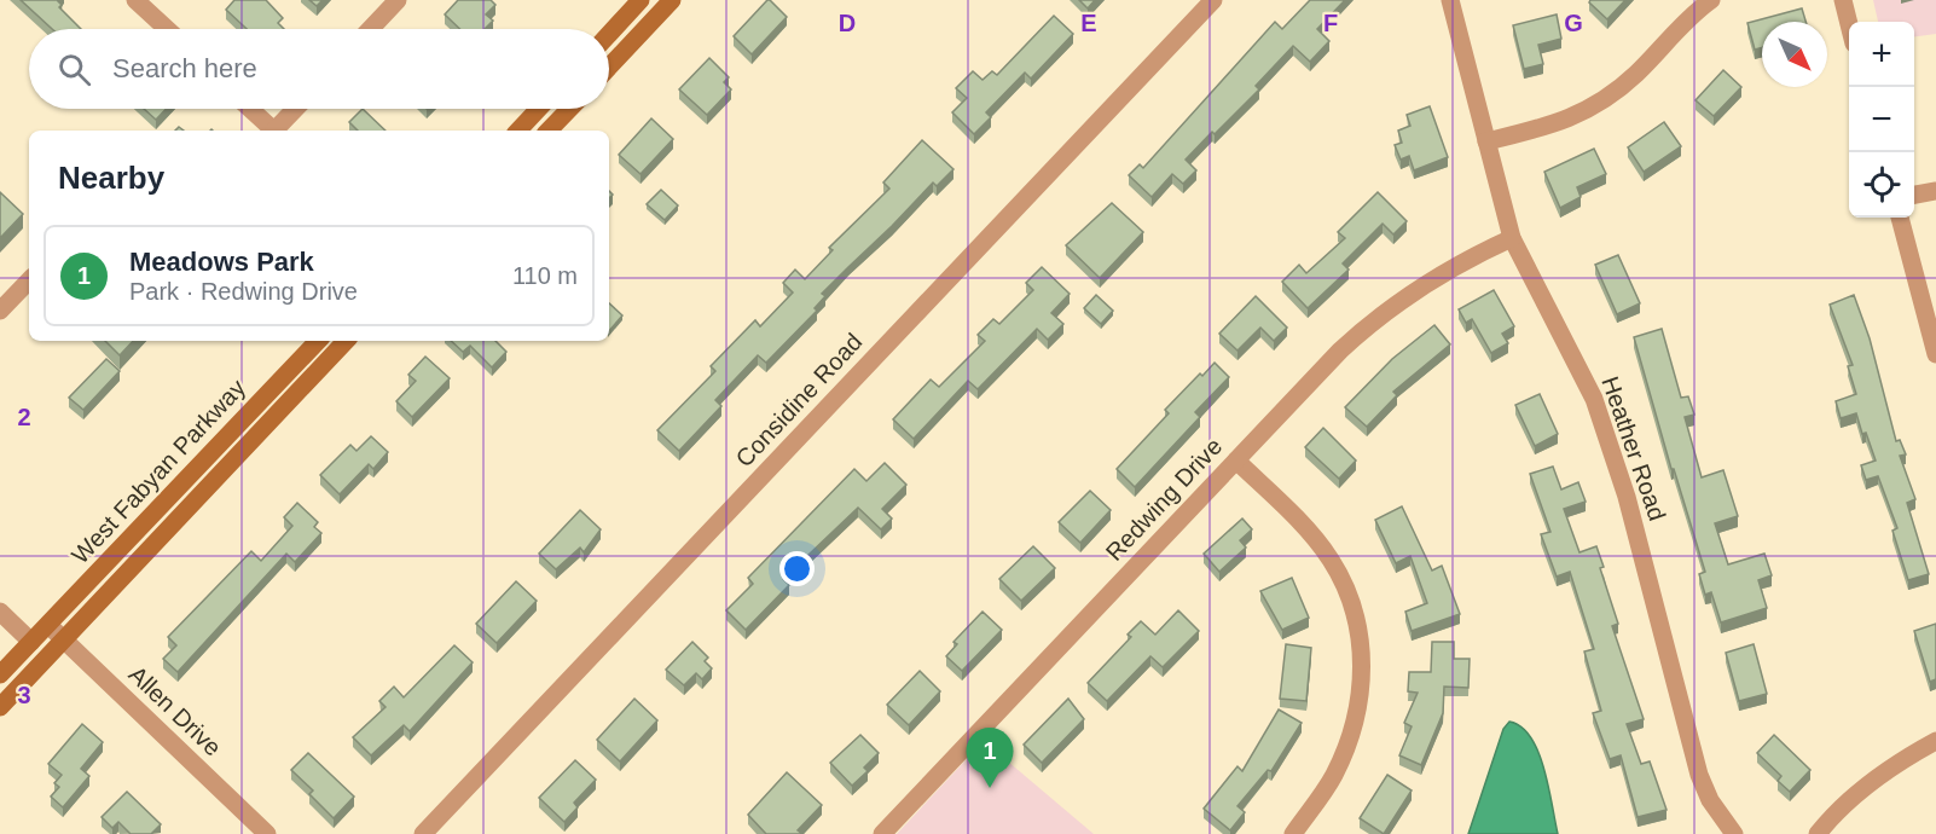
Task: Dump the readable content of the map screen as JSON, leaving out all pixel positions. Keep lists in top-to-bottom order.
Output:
{
  "streets": {
    "main road": ["West Fabyan Parkway"],
    "street": [
      "Considine Road",
      "Heather Road",
      "Redwing Drive",
      "Allen Drive"
    ]
  },
  "crossings": [
    ["Heather Road", "Redwing Drive"],
    ["West Fabyan Parkway", "Allen Drive"]
  ],
  "north": "bottom right",
  "page": {
    "map_buttons": ["+", "−"],
    "search": "Search here",
    "heading": "Nearby",
    "list": [
      {
        "mark": "1",
        "name": "Meadows Park",
        "note": "Park · Redwing Drive",
        "value": "110 m"
      }
    ],
    "pins": "1"
  },
  "grid": {
    "columns": [
      "D",
      "E",
      "F",
      "G"
    ],
    "rows": ["2", "3"]
  }
}
